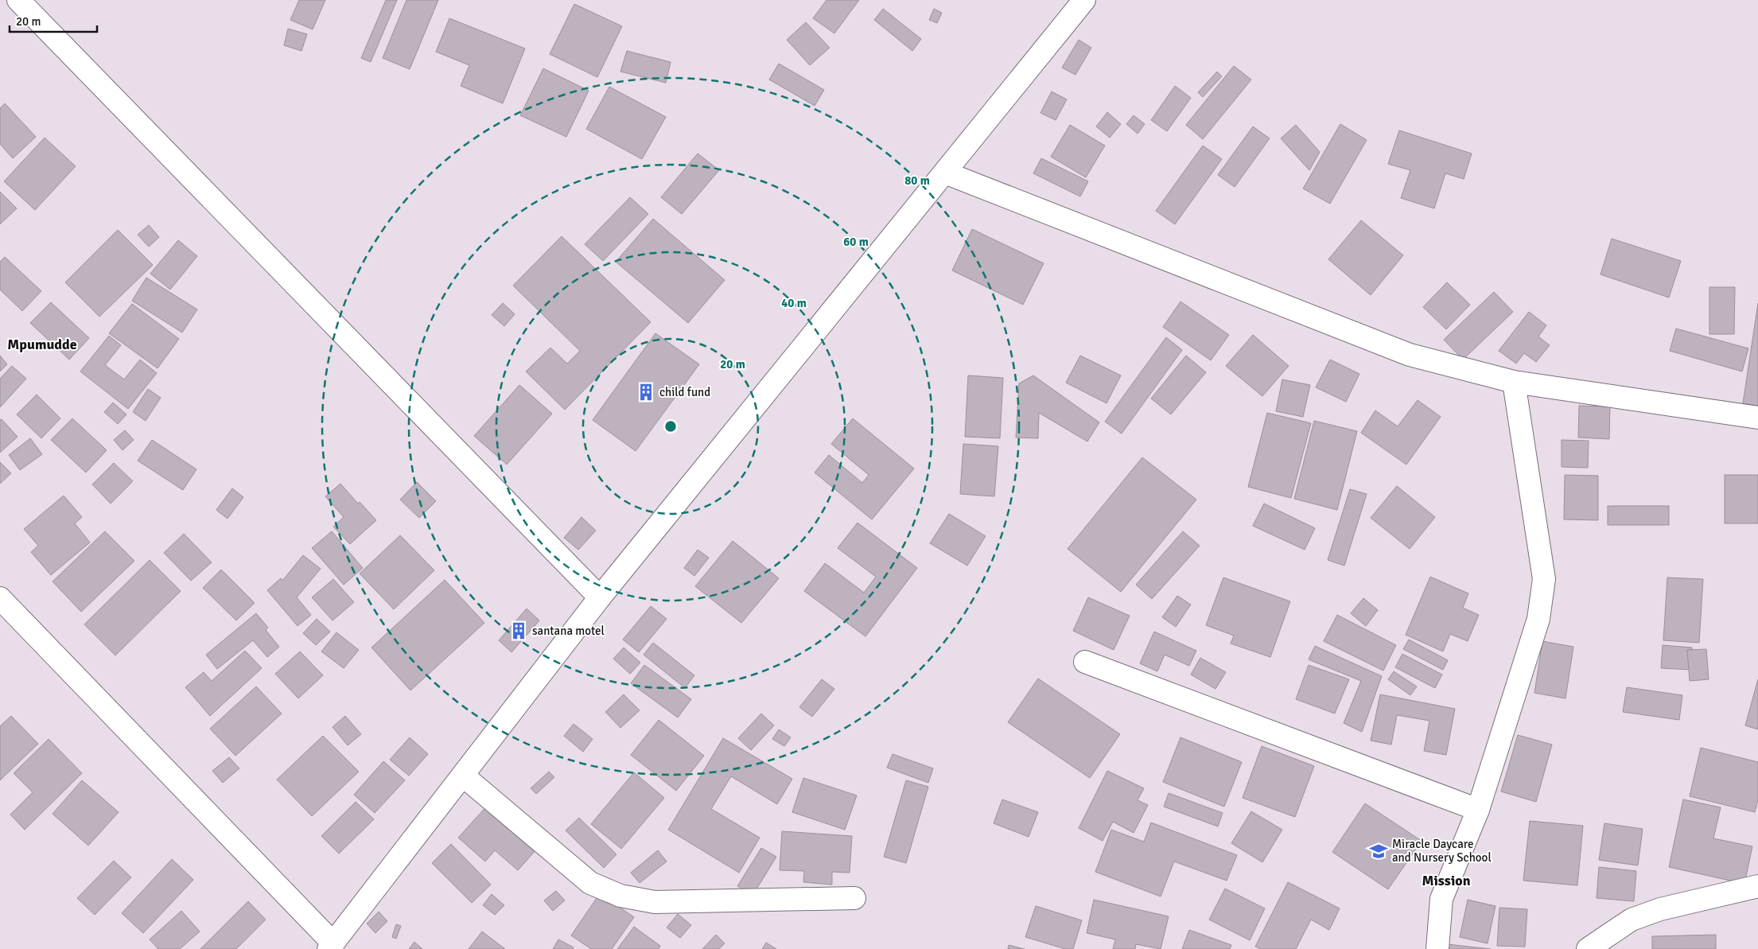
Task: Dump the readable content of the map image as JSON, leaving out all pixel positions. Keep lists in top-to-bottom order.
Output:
{
  "districts": ["Mpumudde", "Mission"],
  "places": {
    "building": ["child fund", "santana motel"],
    "school or university": ["Miracle Daycare and Nursery School"]
  },
  "scale_bar": "20 m",
  "rings": [
    "80 m",
    "60 m",
    "40 m",
    "20 m"
  ]
}
